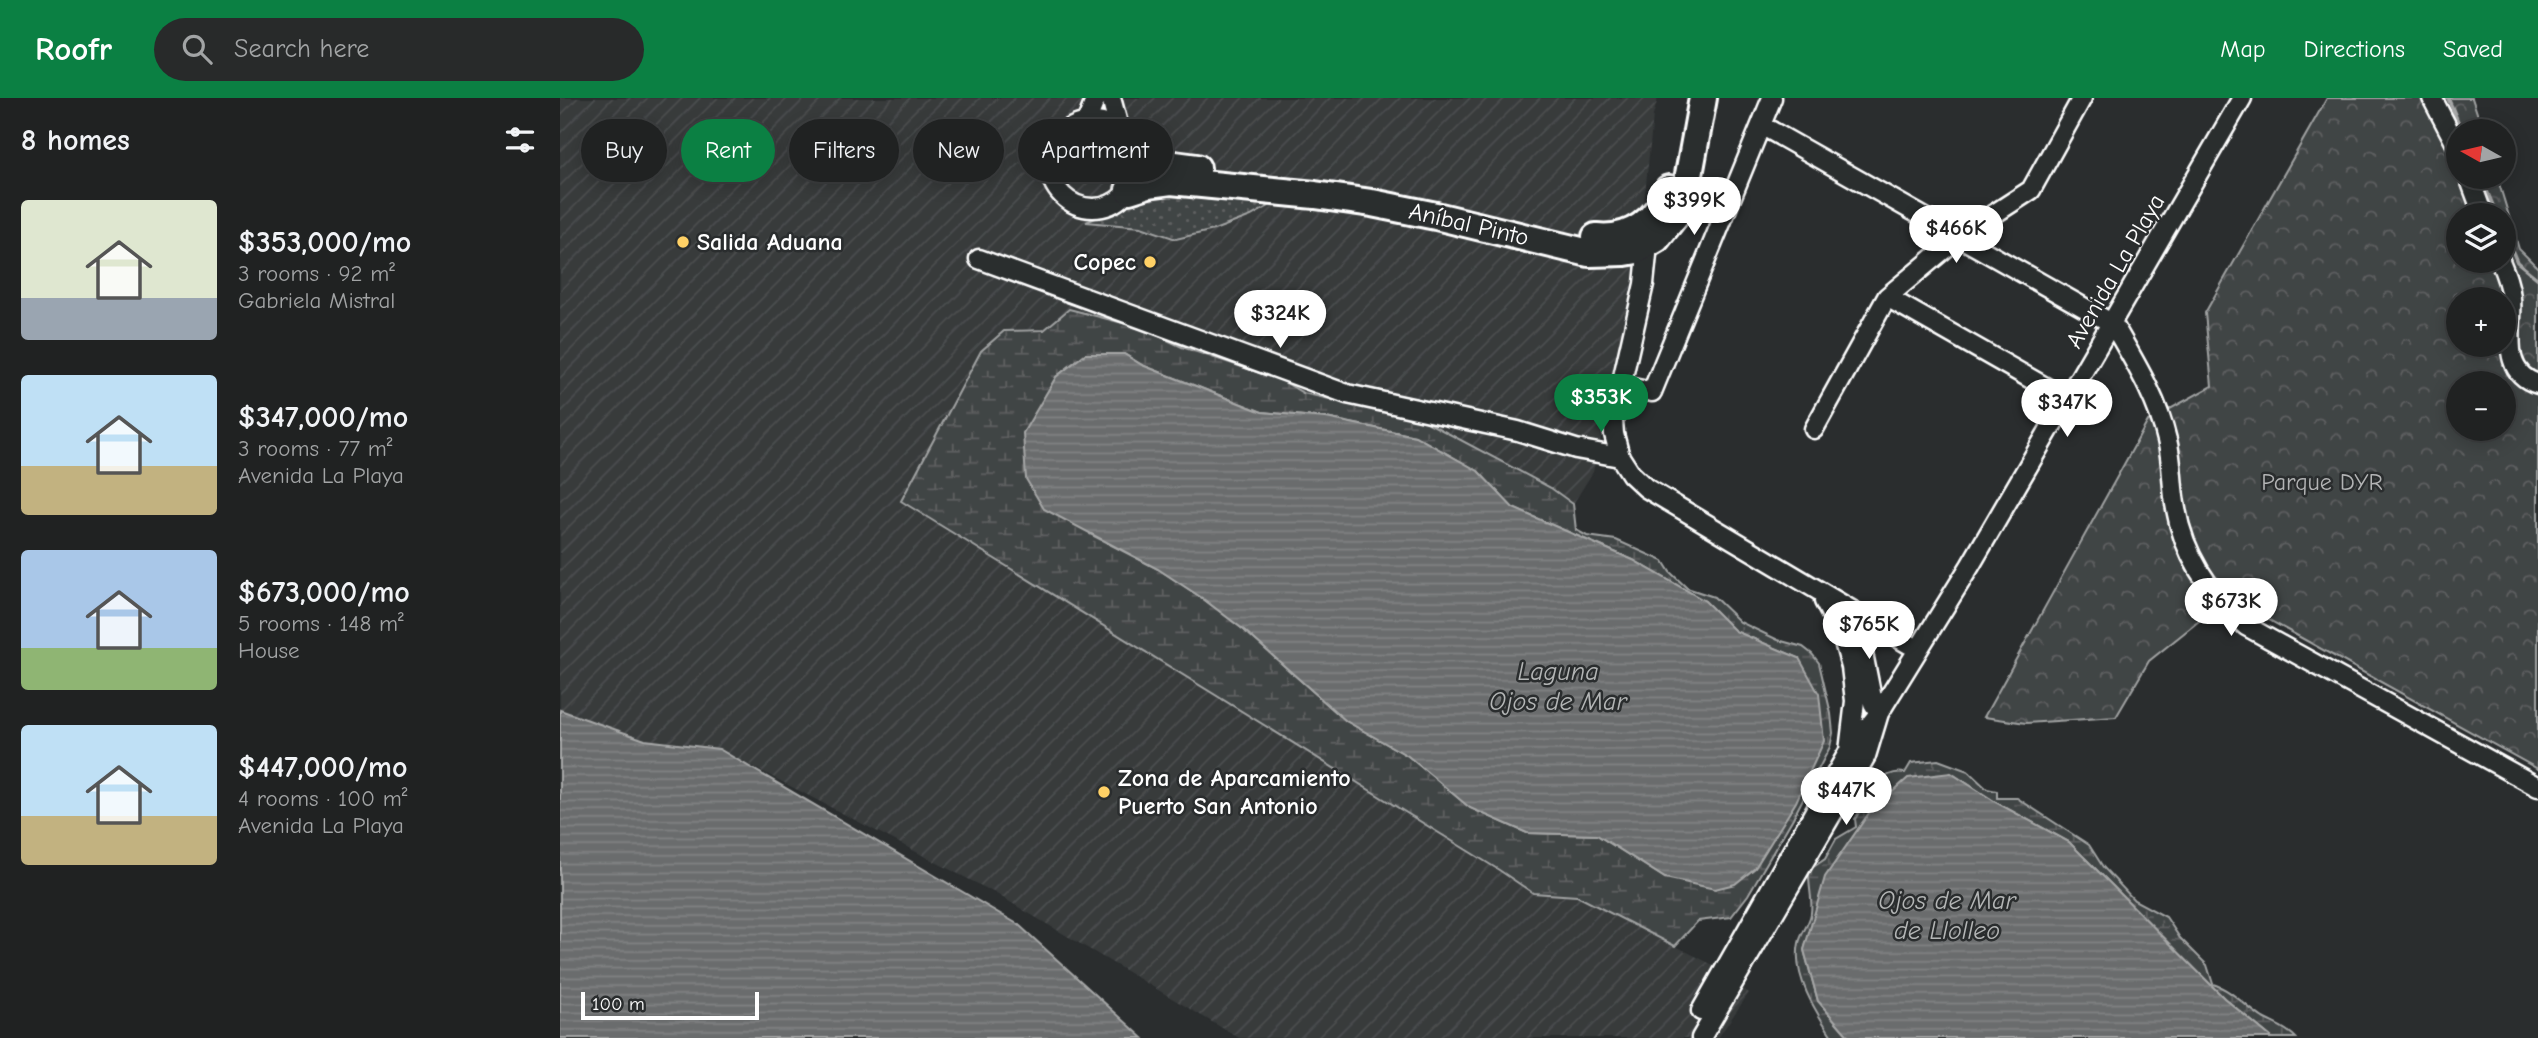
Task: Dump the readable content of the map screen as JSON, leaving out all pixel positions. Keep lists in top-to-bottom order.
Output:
{
  "streets": {
    "highway": ["Aníbal Pinto"],
    "street": ["Avenida La Playa"]
  },
  "water": ["Laguna Ojos de Mar", "Ojos de Mar de Llolleo"],
  "parks": ["Parque DYR"],
  "places": ["Salida Aduana", "Copec", "Zona de Aparcamiento Puerto San Antonio"],
  "scale_bar": "100 m",
  "north": "left",
  "page": {
    "header": "Roofr",
    "search": "Search here",
    "nav": ["Map", "Directions", "Saved"],
    "heading": "8 homes",
    "map_buttons": ["+", "−"],
    "chip": [
      "Buy",
      "Rent",
      "Filters",
      "New",
      "Apartment"
    ],
    "price": [
      "$399K",
      "$466K",
      "$324K",
      "$353K",
      "$347K",
      "$673K",
      "$765K",
      "$447K"
    ],
    "list": [
      {
        "name": "$353,000/mo",
        "note": "3 rooms · 92 m² · Gabriela Mistral"
      },
      {
        "name": "$347,000/mo",
        "note": "3 rooms · 77 m² · Avenida La Playa"
      },
      {
        "name": "$673,000/mo",
        "note": "5 rooms · 148 m² · House"
      },
      {
        "name": "$447,000/mo",
        "note": "4 rooms · 100 m² · Avenida La Playa"
      }
    ],
    "scale": "100 m"
  }
}
